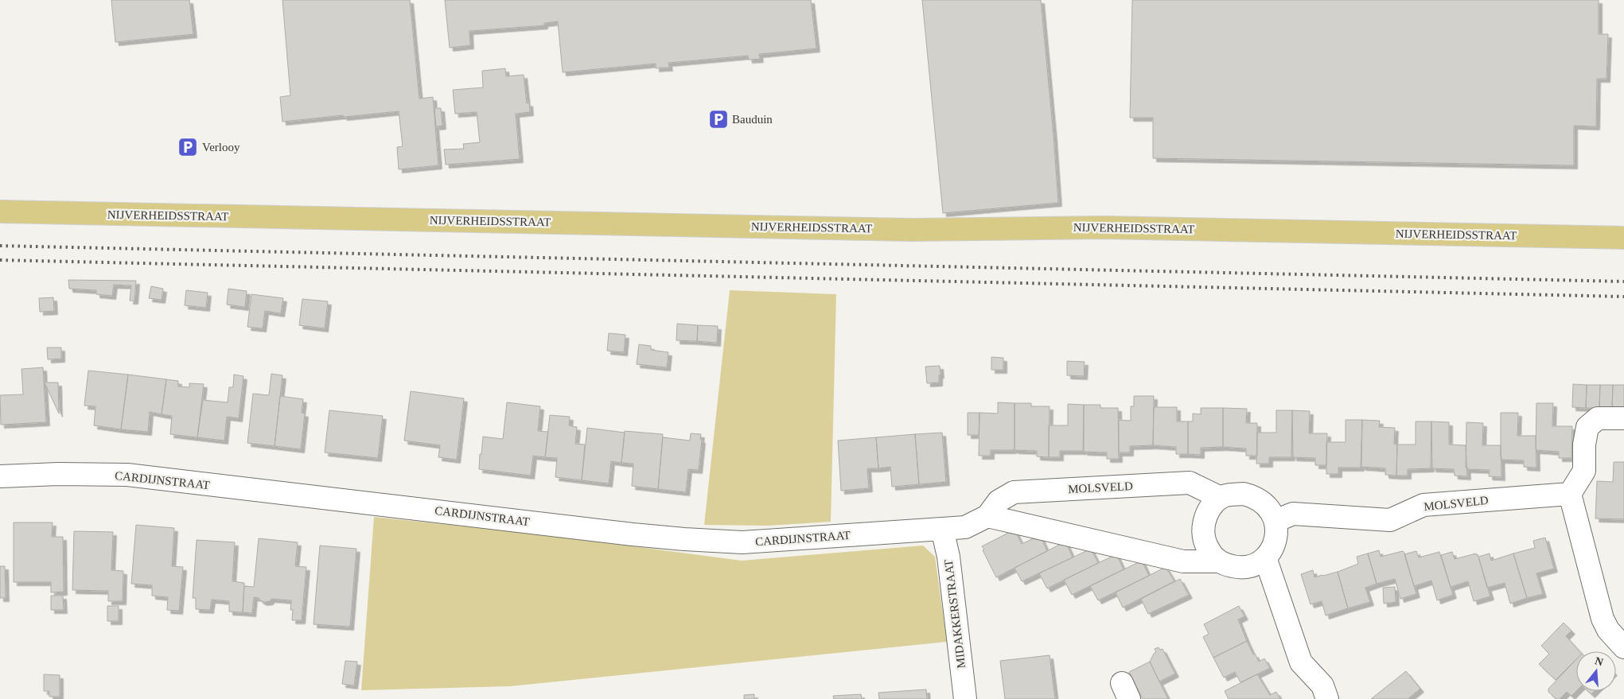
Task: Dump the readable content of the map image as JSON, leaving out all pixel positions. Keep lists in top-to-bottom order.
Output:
{
  "streets": {
    "main road": ["NIJVERHEIDSSTRAAT"],
    "street": ["CARDIJNSTRAAT", "MOLSVELD", "MIDAKKERSTRAAT"]
  },
  "crossings": [
    ["CARDIJNSTRAAT", "MOLSVELD"],
    ["CARDIJNSTRAAT", "MIDAKKERSTRAAT"]
  ],
  "places": {
    "parking": ["Bauduin", "Verlooy"]
  },
  "north": "top"
}
